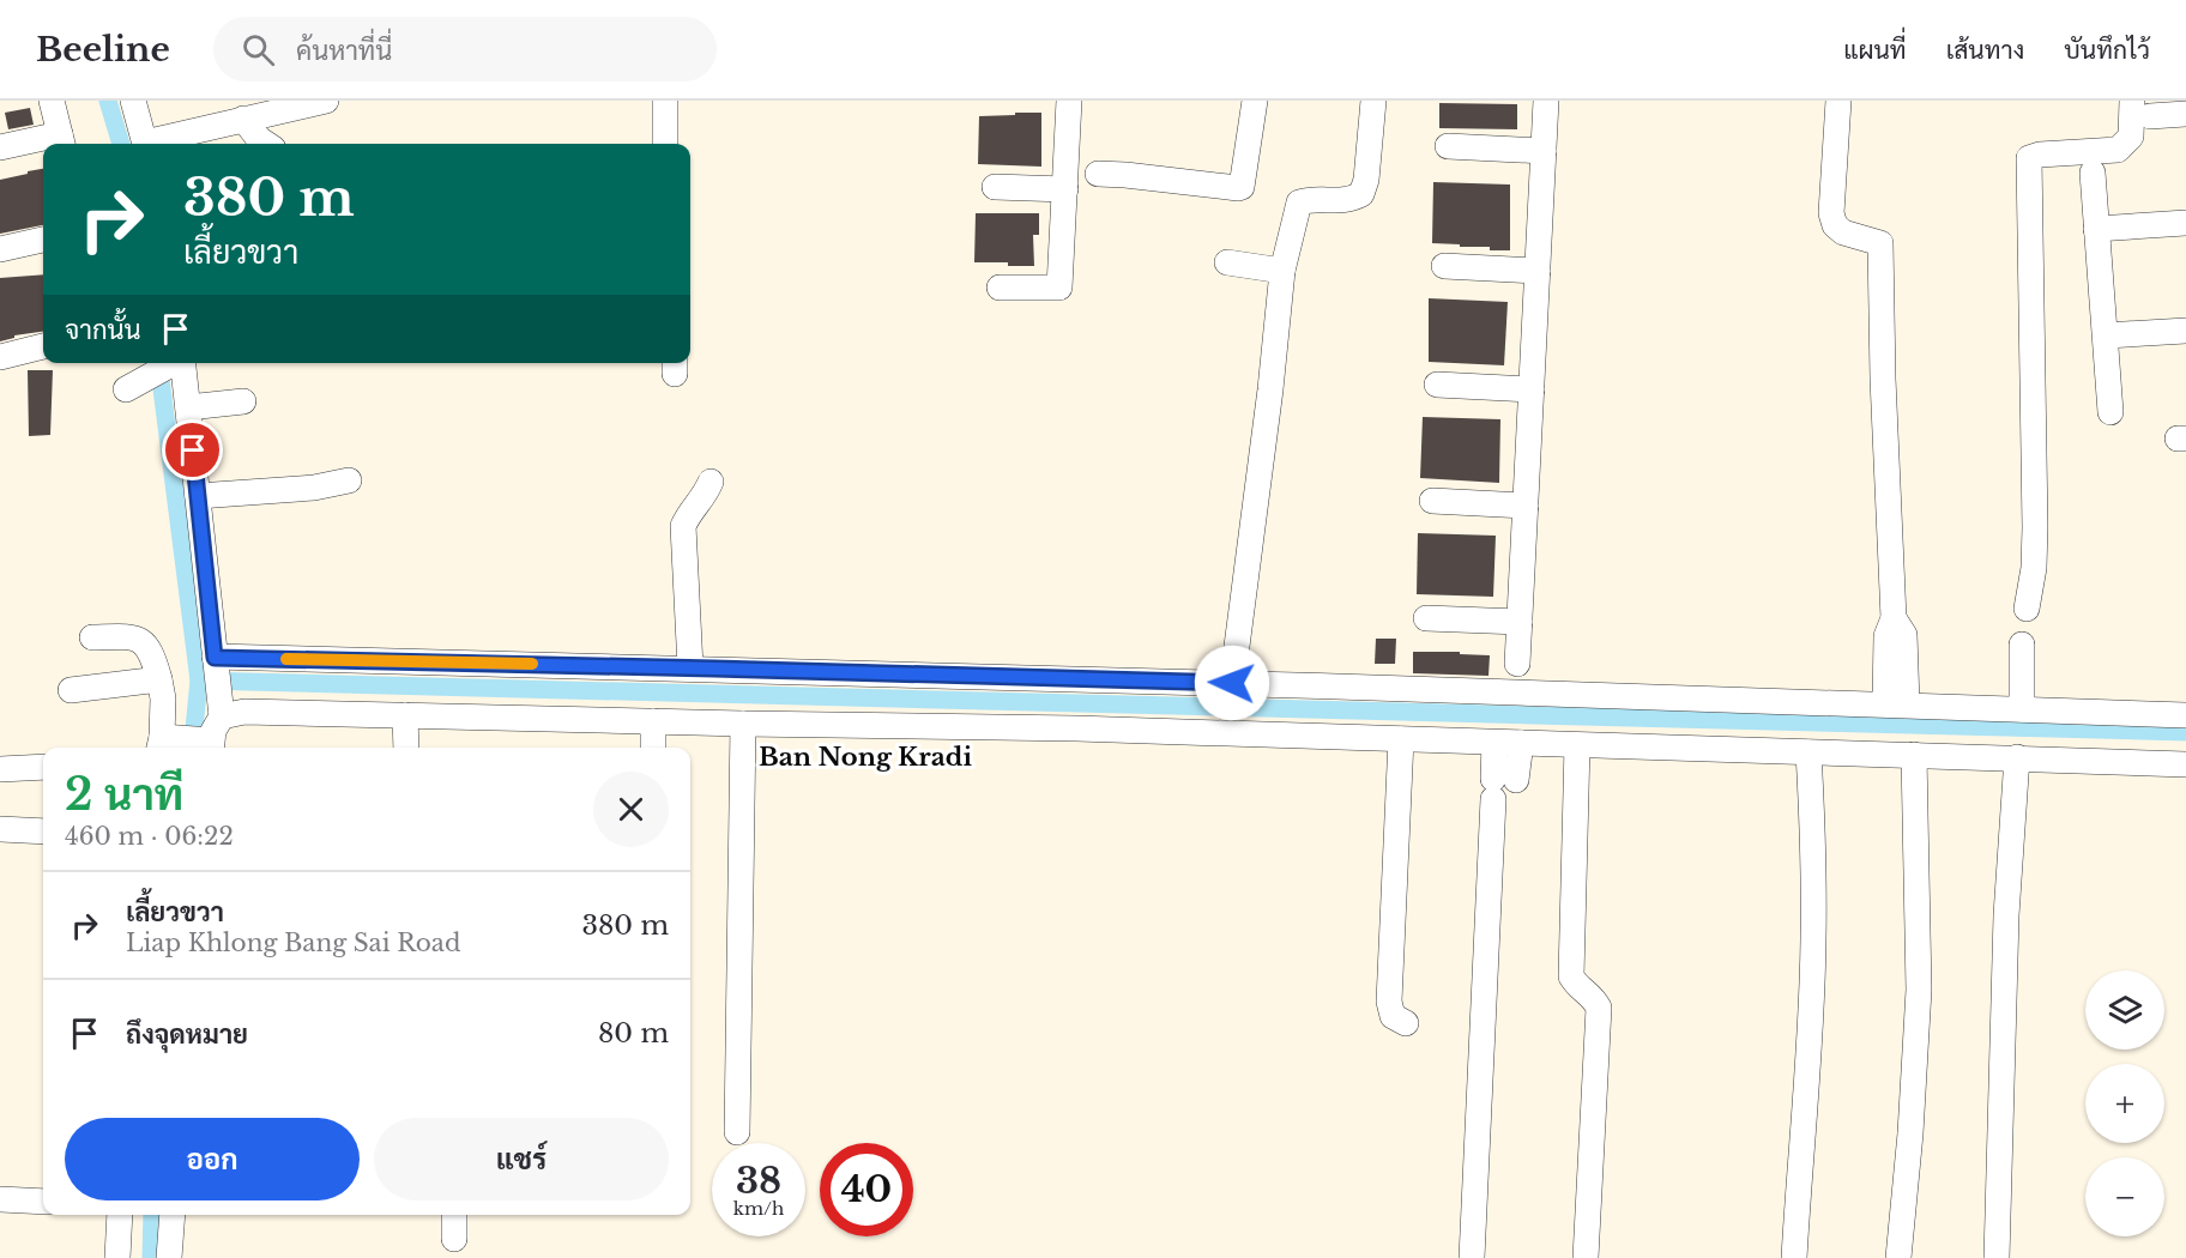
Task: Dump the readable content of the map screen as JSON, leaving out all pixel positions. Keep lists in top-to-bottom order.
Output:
{
  "districts": ["Ban Nong Kradi"],
  "page": {
    "header": "Beeline",
    "search": "ค้นหาที่นี่",
    "nav": ["แผนที่", "เส้นทาง", "บันทึกไว้"],
    "turn": ["380 m", "เลี้ยวขวา"],
    "then": "จากนั้น",
    "heading": ["2 นาที", "460 m · 06:22"],
    "list": [
      {
        "name": "เลี้ยวขวา",
        "note": "Liap Khlong Bang Sai Road",
        "value": "380 m"
      },
      {
        "name": "ถึงจุดหมาย",
        "value": "80 m"
      }
    ],
    "map_buttons": ["+", "−"],
    "buttons": ["ออก", "แชร์"],
    "speed": "38 km/h",
    "limit": "40"
  }
}
